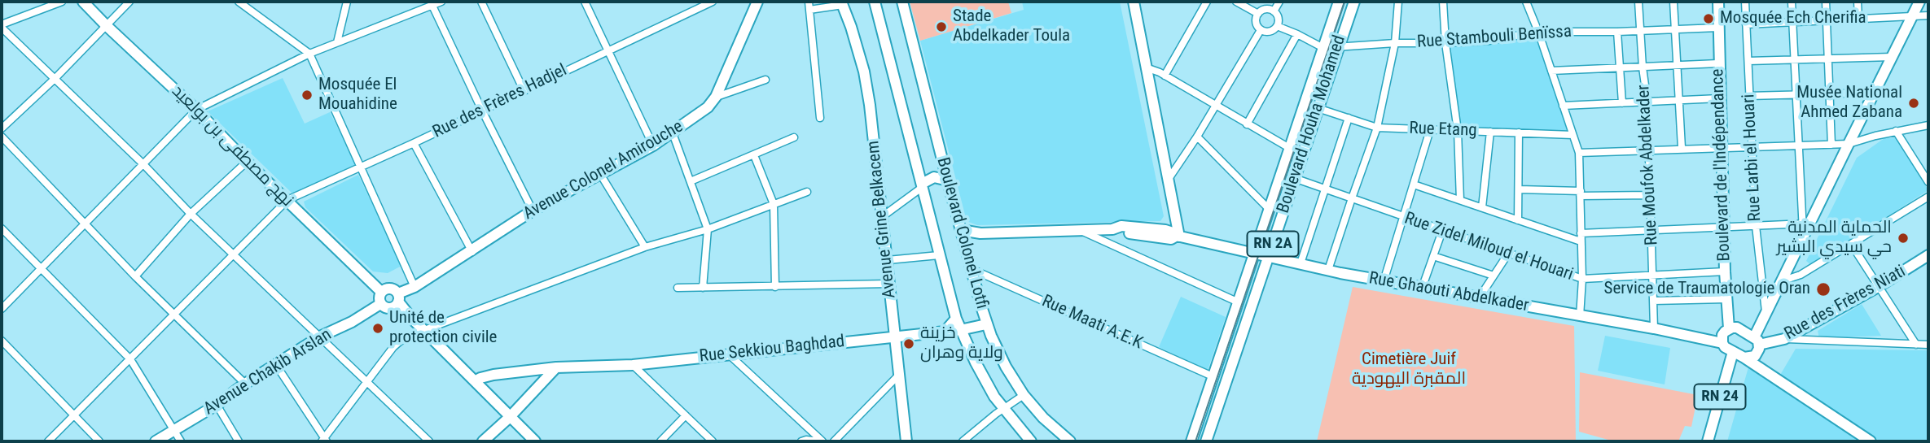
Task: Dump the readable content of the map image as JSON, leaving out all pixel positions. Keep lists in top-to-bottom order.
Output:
{
  "streets": {
    "main road": [
      "Boulevard Houha Mohamed",
      "نهج مصطفى بن بولعيد",
      "Boulevard de l'Indépendance",
      "Avenue Colonel Amirouche",
      "Avenue Grine Belkacem",
      "Boulevard Colonel Lotfi",
      "RN 2A",
      "Rue Ghaouti Abdelkader",
      "Rue des Frères Niati",
      "Rue Sekkiou Baghdad",
      "Avenue Chakib Arslan",
      "RN 24"
    ],
    "street": [
      "Rue Stambouli Benïssa",
      "Rue des Frères Hadjel",
      "Rue Etang",
      "Rue Larbi el Houari",
      "Rue Moufok Abdelkader",
      "Rue Zidel Miloud el Houari",
      "Rue Maati A.E.K"
    ]
  },
  "crossings": [
    ["Rue Stambouli Benïssa", "Boulevard Houha Mohamed"],
    ["Rue Stambouli Benïssa", "Rue Moufok Abdelkader"],
    ["Rue Stambouli Benïssa", "Boulevard de l'Indépendance"],
    ["Rue des Frères Hadjel", "نهج مصطفى بن بولعيد"],
    ["Boulevard Houha Mohamed", "Rue Etang"],
    ["Boulevard Houha Mohamed", "Rue Zidel Miloud el Houari"],
    ["Boulevard Houha Mohamed", "Rue Ghaouti Abdelkader"],
    ["Boulevard Houha Mohamed", "Rue Maati A.E.K"],
    ["نهج مصطفى بن بولعيد", "Avenue Colonel Amirouche"],
    ["نهج مصطفى بن بولعيد", "Avenue Chakib Arslan"],
    ["Rue Moufok Abdelkader", "Rue Zidel Miloud el Houari"],
    ["Rue Moufok Abdelkader", "Rue Ghaouti Abdelkader"],
    ["Boulevard de l'Indépendance", "Rue Zidel Miloud el Houari"],
    ["Boulevard de l'Indépendance", "Rue Ghaouti Abdelkader"],
    ["Boulevard de l'Indépendance", "Rue des Frères Niati"],
    ["Boulevard de l'Indépendance", "RN 24"],
    ["Avenue Colonel Amirouche", "Avenue Chakib Arslan"],
    ["Avenue Grine Belkacem", "Rue Sekkiou Baghdad"],
    ["Boulevard Colonel Lotfi", "Rue Ghaouti Abdelkader"],
    ["Boulevard Colonel Lotfi", "Rue Maati A.E.K"],
    ["Boulevard Colonel Lotfi", "Rue Sekkiou Baghdad"],
    ["Rue Ghaouti Abdelkader", "Rue des Frères Niati"],
    ["Rue Ghaouti Abdelkader", "RN 24"],
    ["Rue des Frères Niati", "RN 24"]
  ],
  "parks": ["Cimetière Juif المقبرة اليهودية"],
  "places": [
    "Mosquée Ech Cherifia",
    "Stade Abdelkader Toula",
    "Mosquée El Mouahidine",
    "Musée National Ahmed Zabana",
    "الحماية المدنية حي سيدي البشير",
    "Service de Traumatologie Oran",
    "Unité de protection civile",
    "خزينة ولاية وهران"
  ]
}
